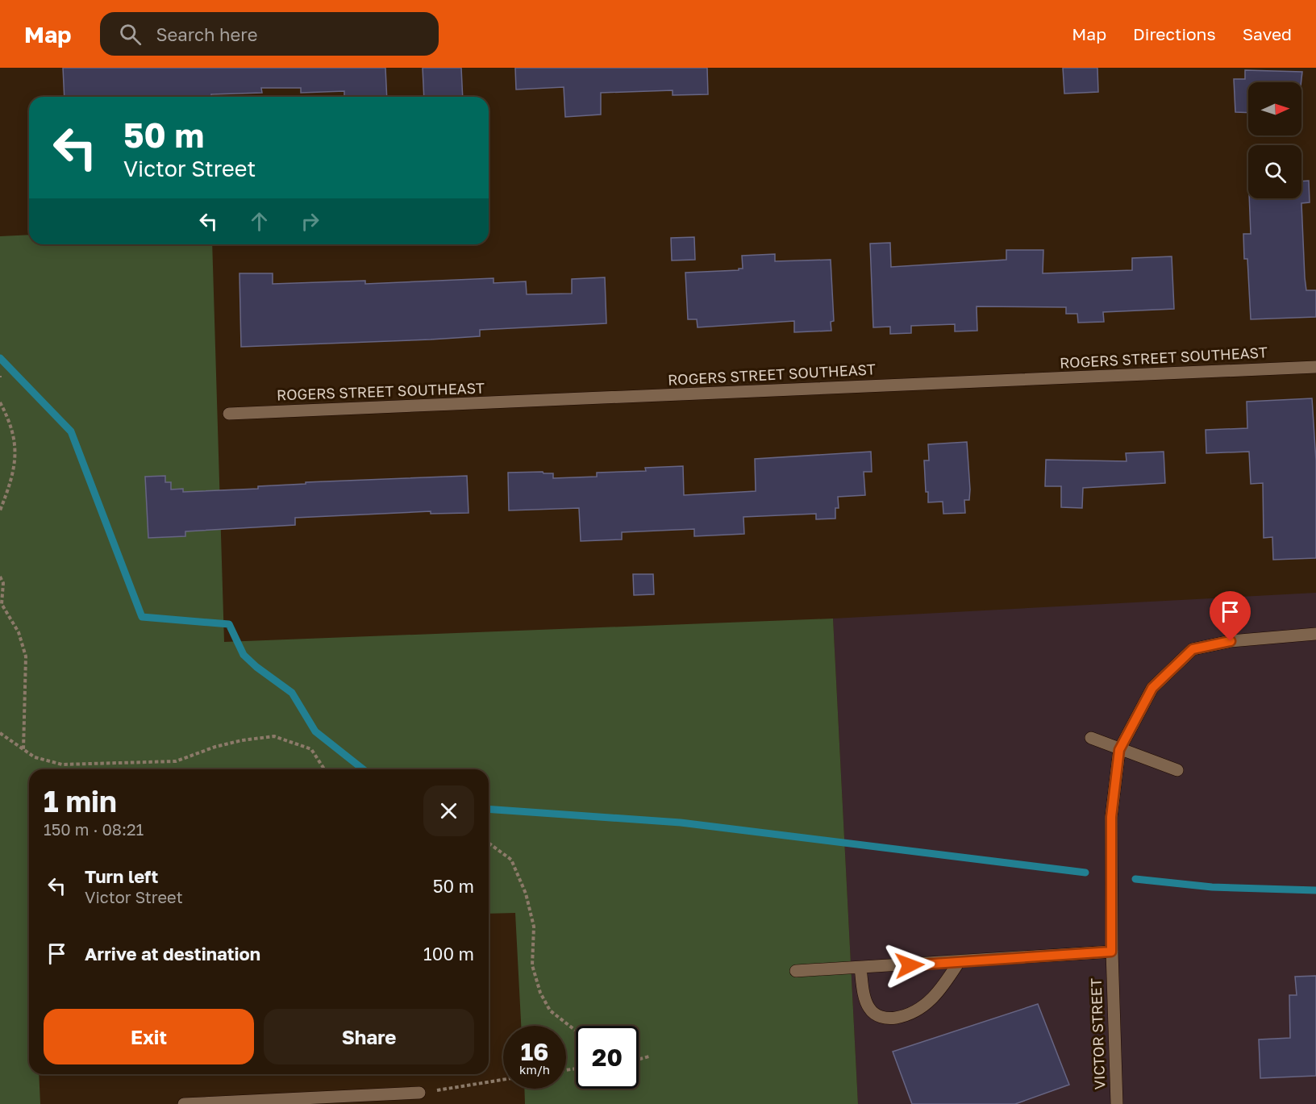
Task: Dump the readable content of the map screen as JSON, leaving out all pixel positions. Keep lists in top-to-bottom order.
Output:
{
  "streets": {
    "street": ["ROGERS STREET SOUTHEAST", "VICTOR STREET"]
  },
  "north": "right",
  "page": {
    "header": "Map",
    "search": "Search here",
    "nav": ["Map", "Directions", "Saved"],
    "turn": ["50 m", "Victor Street"],
    "heading": ["1 min", "150 m · 08:21"],
    "list": [
      {
        "name": "Turn left",
        "note": "Victor Street",
        "value": "50 m"
      },
      {
        "name": "Arrive at destination",
        "value": "100 m"
      }
    ],
    "buttons": ["Exit", "Share"],
    "speed": "16 km/h",
    "limit": "20"
  }
}
